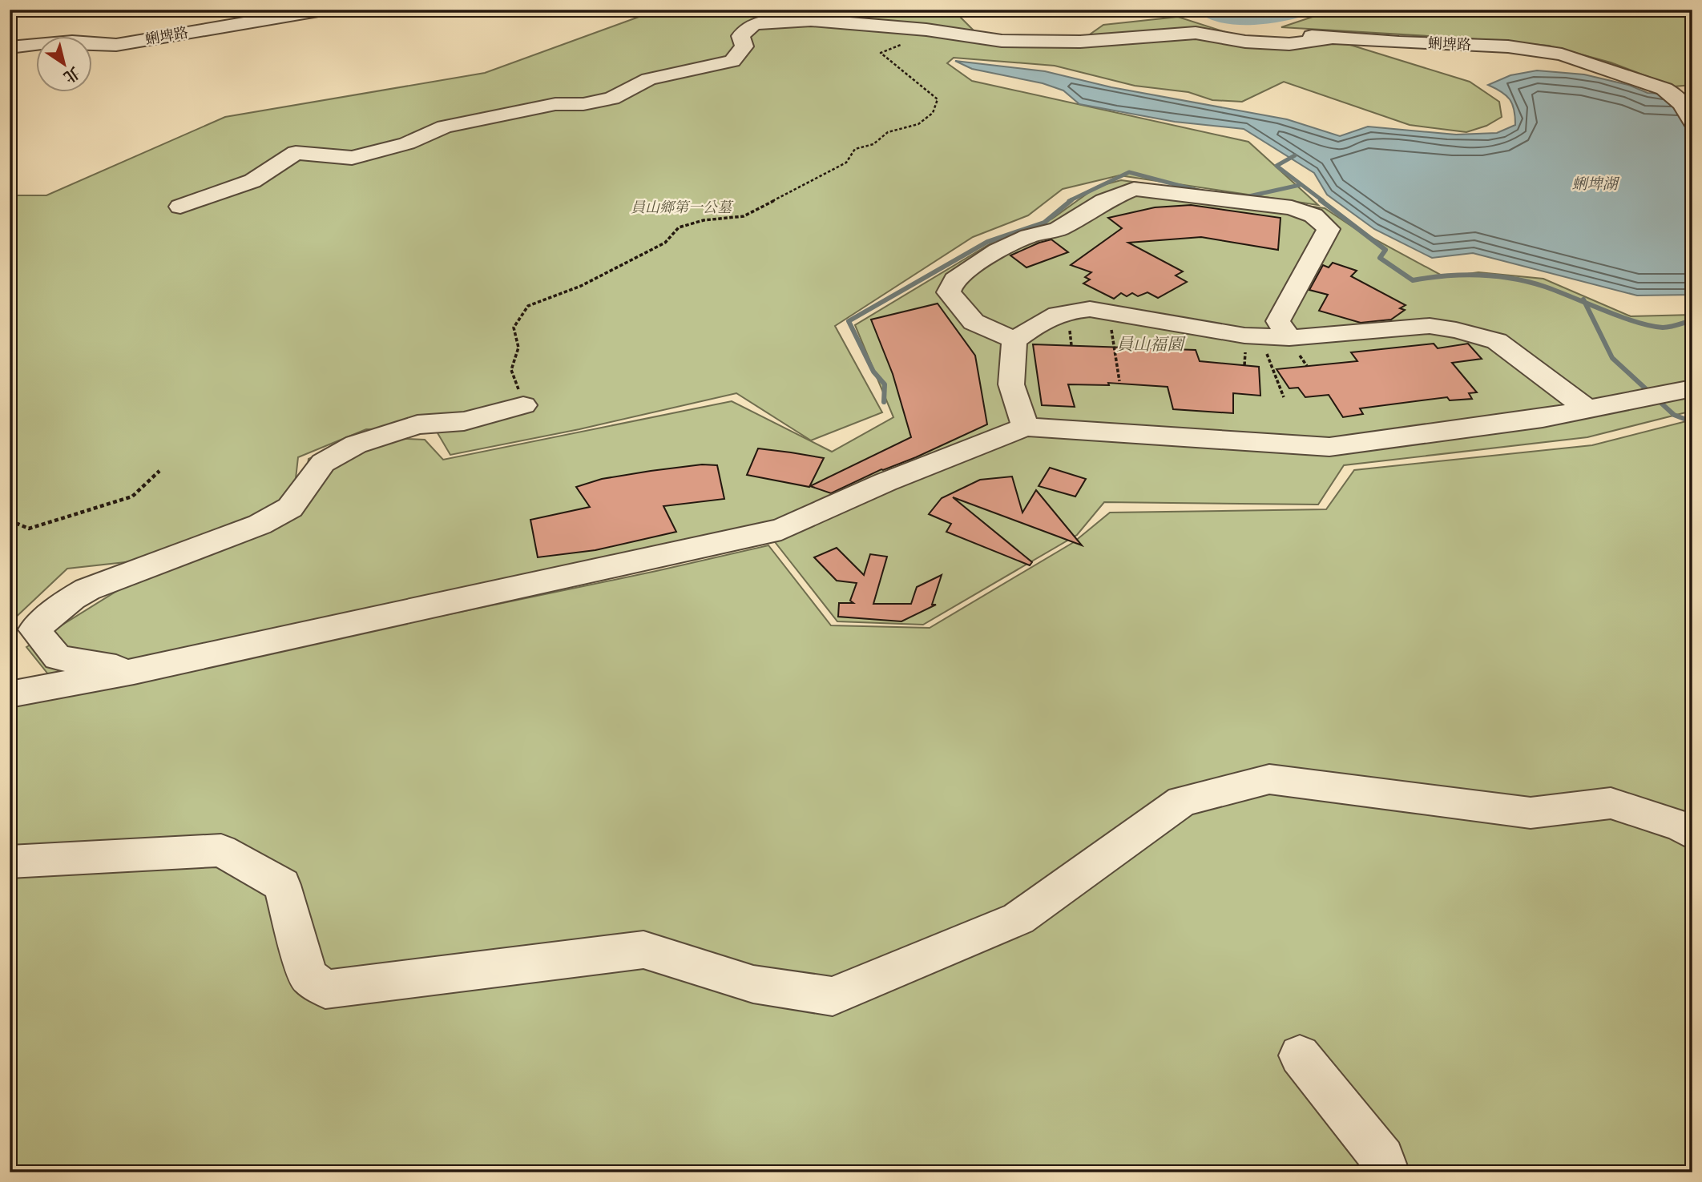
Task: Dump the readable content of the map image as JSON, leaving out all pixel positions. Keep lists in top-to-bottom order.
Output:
{
  "streets": {
    "street": ["蜊埤路"]
  },
  "water": ["蜊埤湖"],
  "parks": ["員山鄉第一公墓", "員山福園"],
  "north": "bottom right"
}
